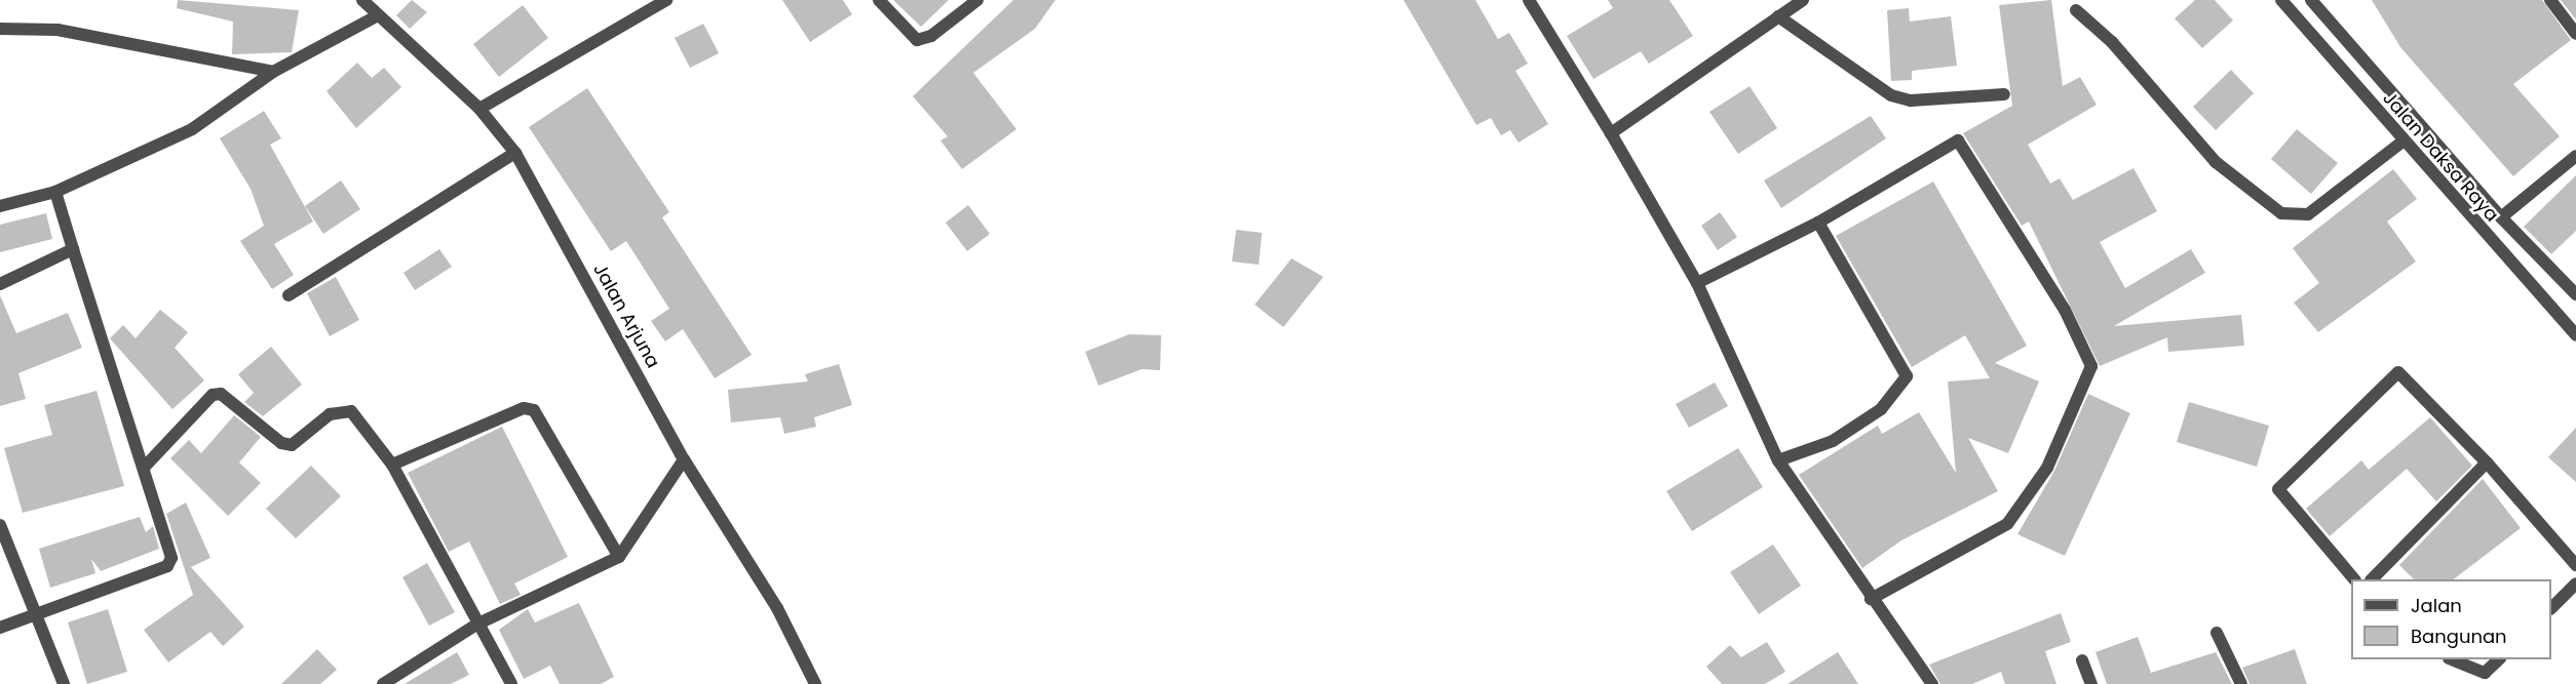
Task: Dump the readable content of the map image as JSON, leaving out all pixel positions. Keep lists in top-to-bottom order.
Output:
{
  "streets": {
    "street": ["Jalan Daksa Raya", "Jalan Arjuna"]
  },
  "legend": ["Jalan", "Bangunan"]
}
